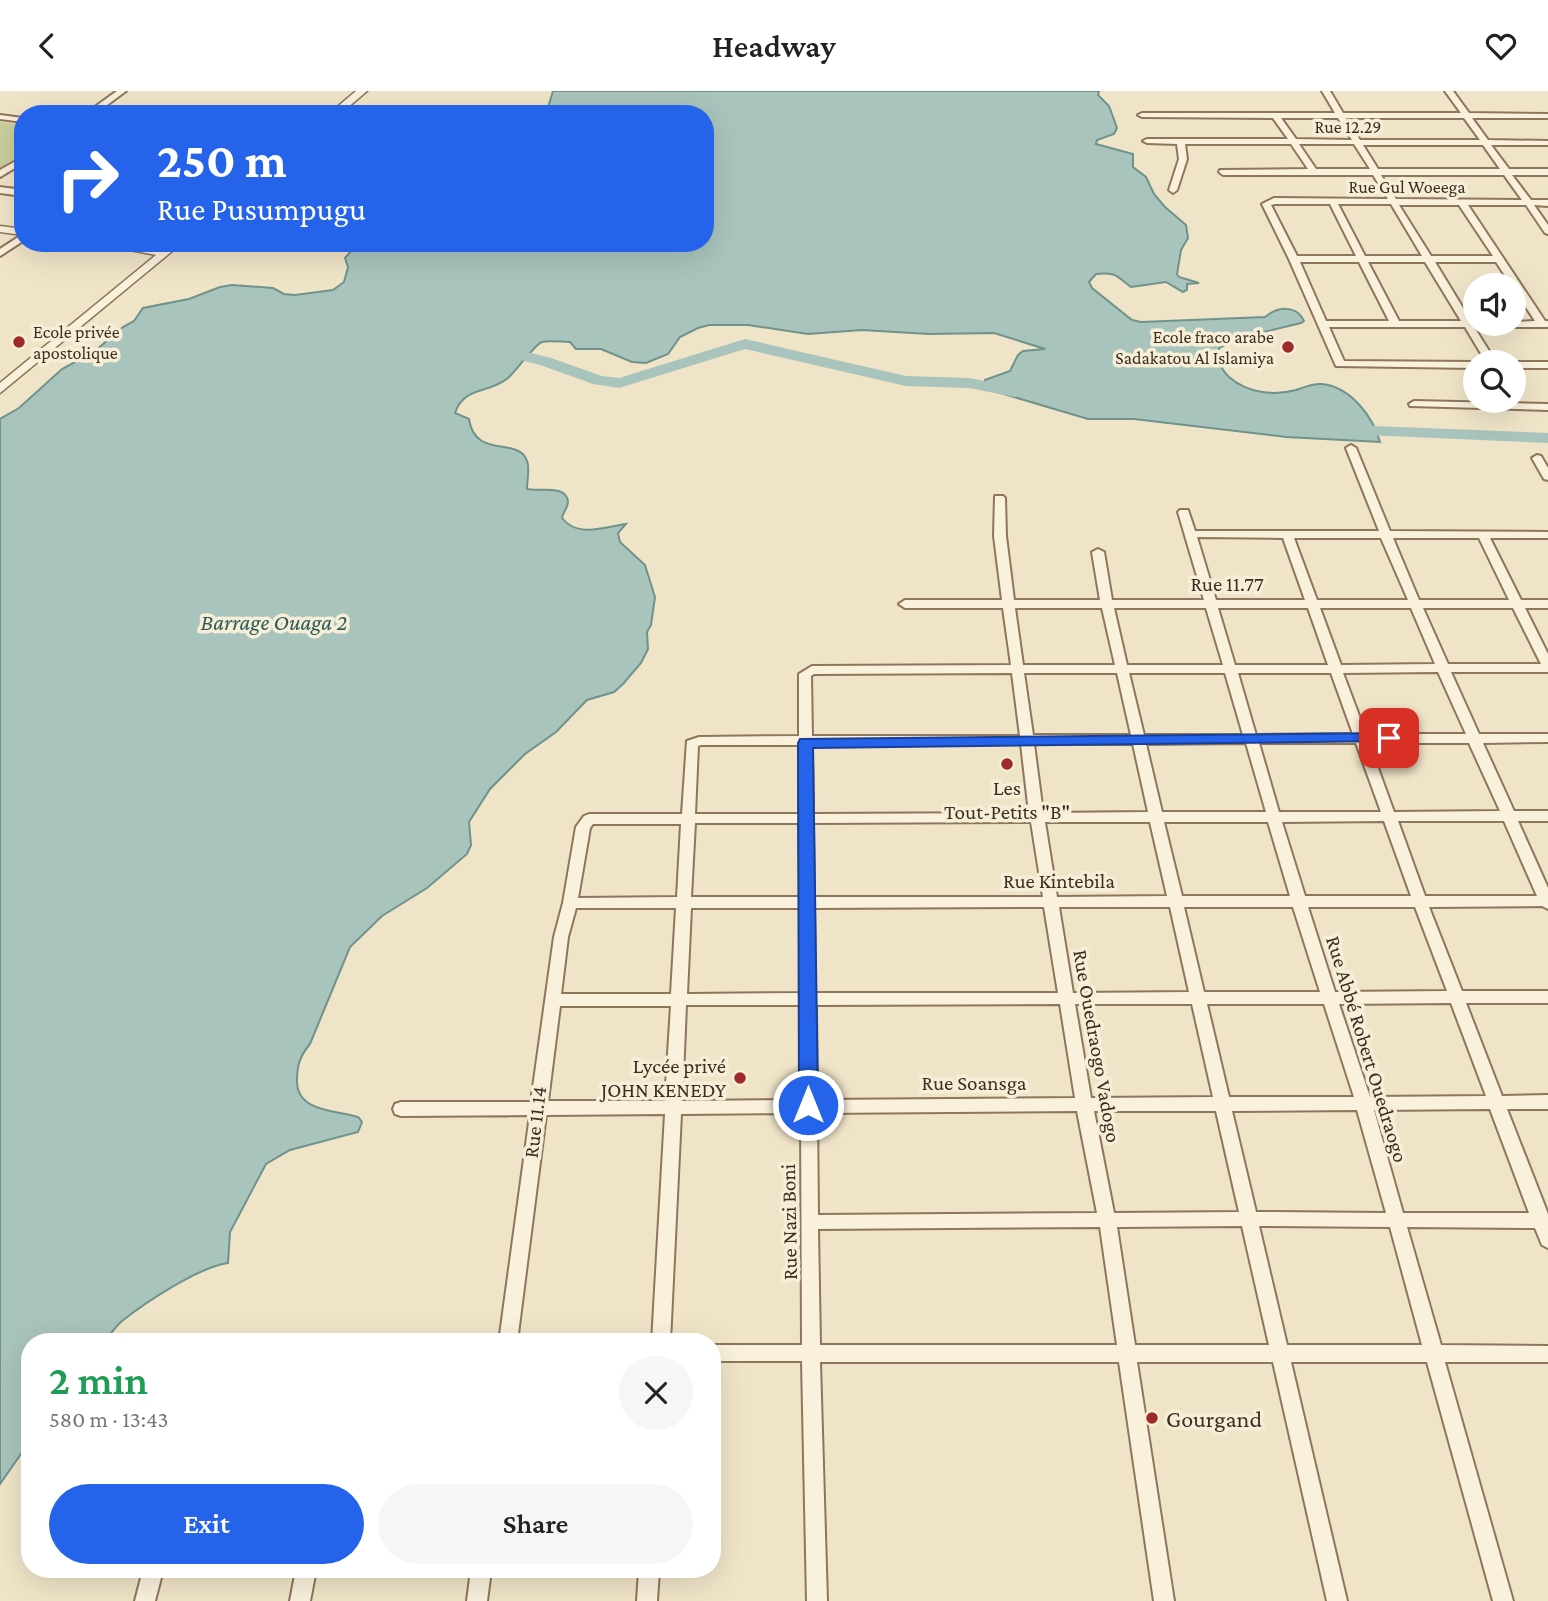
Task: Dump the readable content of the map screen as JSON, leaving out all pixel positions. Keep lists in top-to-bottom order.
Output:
{
  "streets": {
    "street": [
      "Rue 12.29",
      "Rue Gul Woeega",
      "Rue 11.77",
      "Rue Kintebila",
      "Rue Ouedraogo Vadogo",
      "Rue Abbé Robert Ouedraogo",
      "Rue Soansga",
      "Rue 11.14",
      "Rue Nazi Boni"
    ]
  },
  "crossings": [
    ["Rue 11.77", "Rue Ouedraogo Vadogo"],
    ["Rue 11.77", "Rue Abbé Robert Ouedraogo"],
    ["Rue Kintebila", "Rue Ouedraogo Vadogo"],
    ["Rue Kintebila", "Rue Abbé Robert Ouedraogo"],
    ["Rue Kintebila", "Rue 11.14"],
    ["Rue Kintebila", "Rue Nazi Boni"],
    ["Rue Ouedraogo Vadogo", "Rue Soansga"],
    ["Rue Ouedraogo Vadogo", "Rue Nazi Boni"],
    ["Rue Abbé Robert Ouedraogo", "Rue Soansga"],
    ["Rue Soansga", "Rue 11.14"],
    ["Rue Soansga", "Rue Nazi Boni"]
  ],
  "water": ["Barrage Ouaga 2"],
  "places": [
    "Ecole privée apostolique",
    "Ecole fraco arabe Sadakatou Al Islamiya",
    "Les Tout-Petits \"B\"",
    "Lycée privé JOHN KENEDY",
    "Gourgand"
  ],
  "page": {
    "header": "Headway",
    "turn": ["250 m", "Rue Pusumpugu"],
    "heading": ["2 min", "580 m · 13:43"],
    "buttons": ["Exit", "Share"]
  }
}
